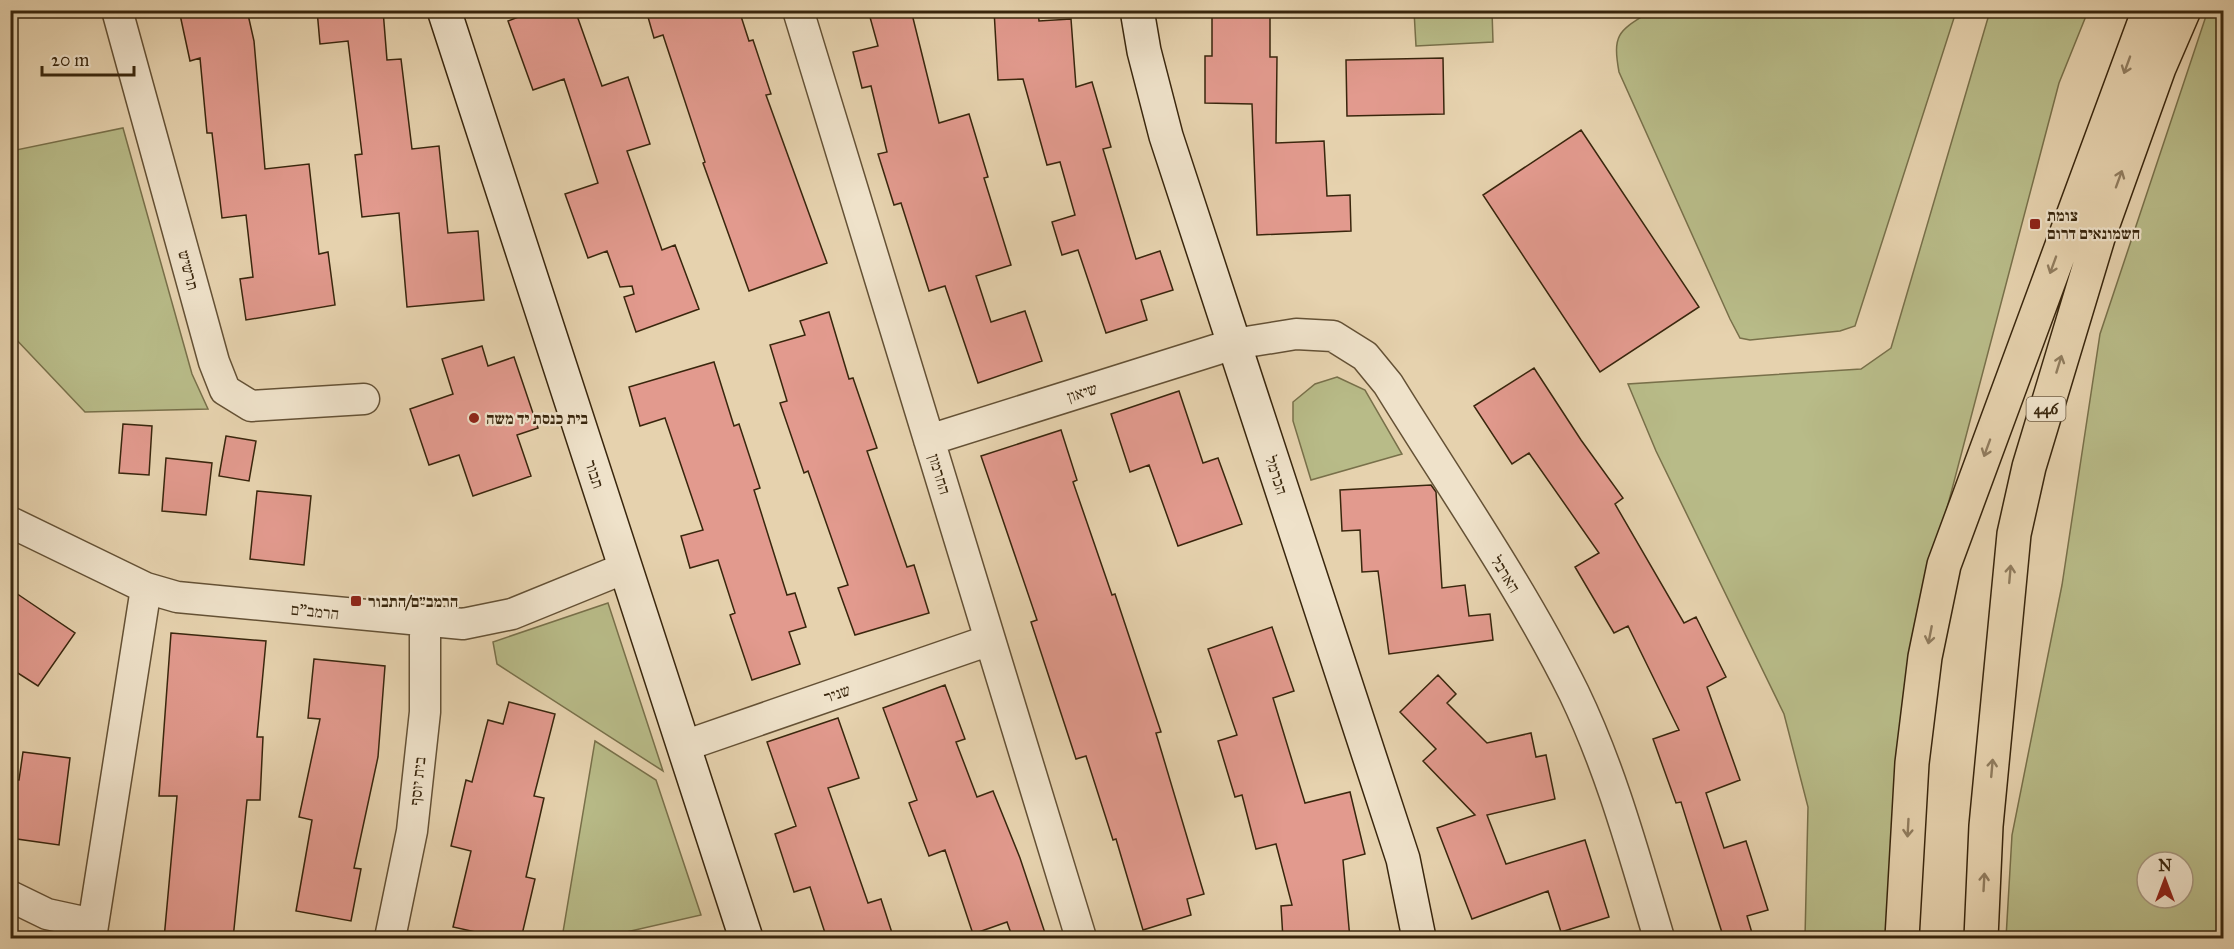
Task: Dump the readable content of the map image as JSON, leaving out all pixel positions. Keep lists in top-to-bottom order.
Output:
{
  "streets": {
    "main road": ["446"],
    "street": [
      "תרשיש",
      "שיאון",
      "תבור",
      "החרמון",
      "הכרמל",
      "הארבל",
      "הרמב\"ם",
      "שניר",
      "בית יוסף"
    ]
  },
  "crossings": [
    ["שיאון", "החרמון"],
    ["שיאון", "הכרמל"],
    ["שיאון", "הארבל"],
    ["תבור", "הרמב\"ם"],
    ["תבור", "שניר"],
    ["החרמון", "שניר"],
    ["הכרמל", "הארבל"],
    ["הרמב\"ם", "בית יוסף"]
  ],
  "places": {
    "transit": ["צומת חשמונאים דרום", "הרמב״ם/התבור"],
    "other": ["בית כנסת יד משה"]
  },
  "scale_bar": "20 m",
  "north": "top"
}
